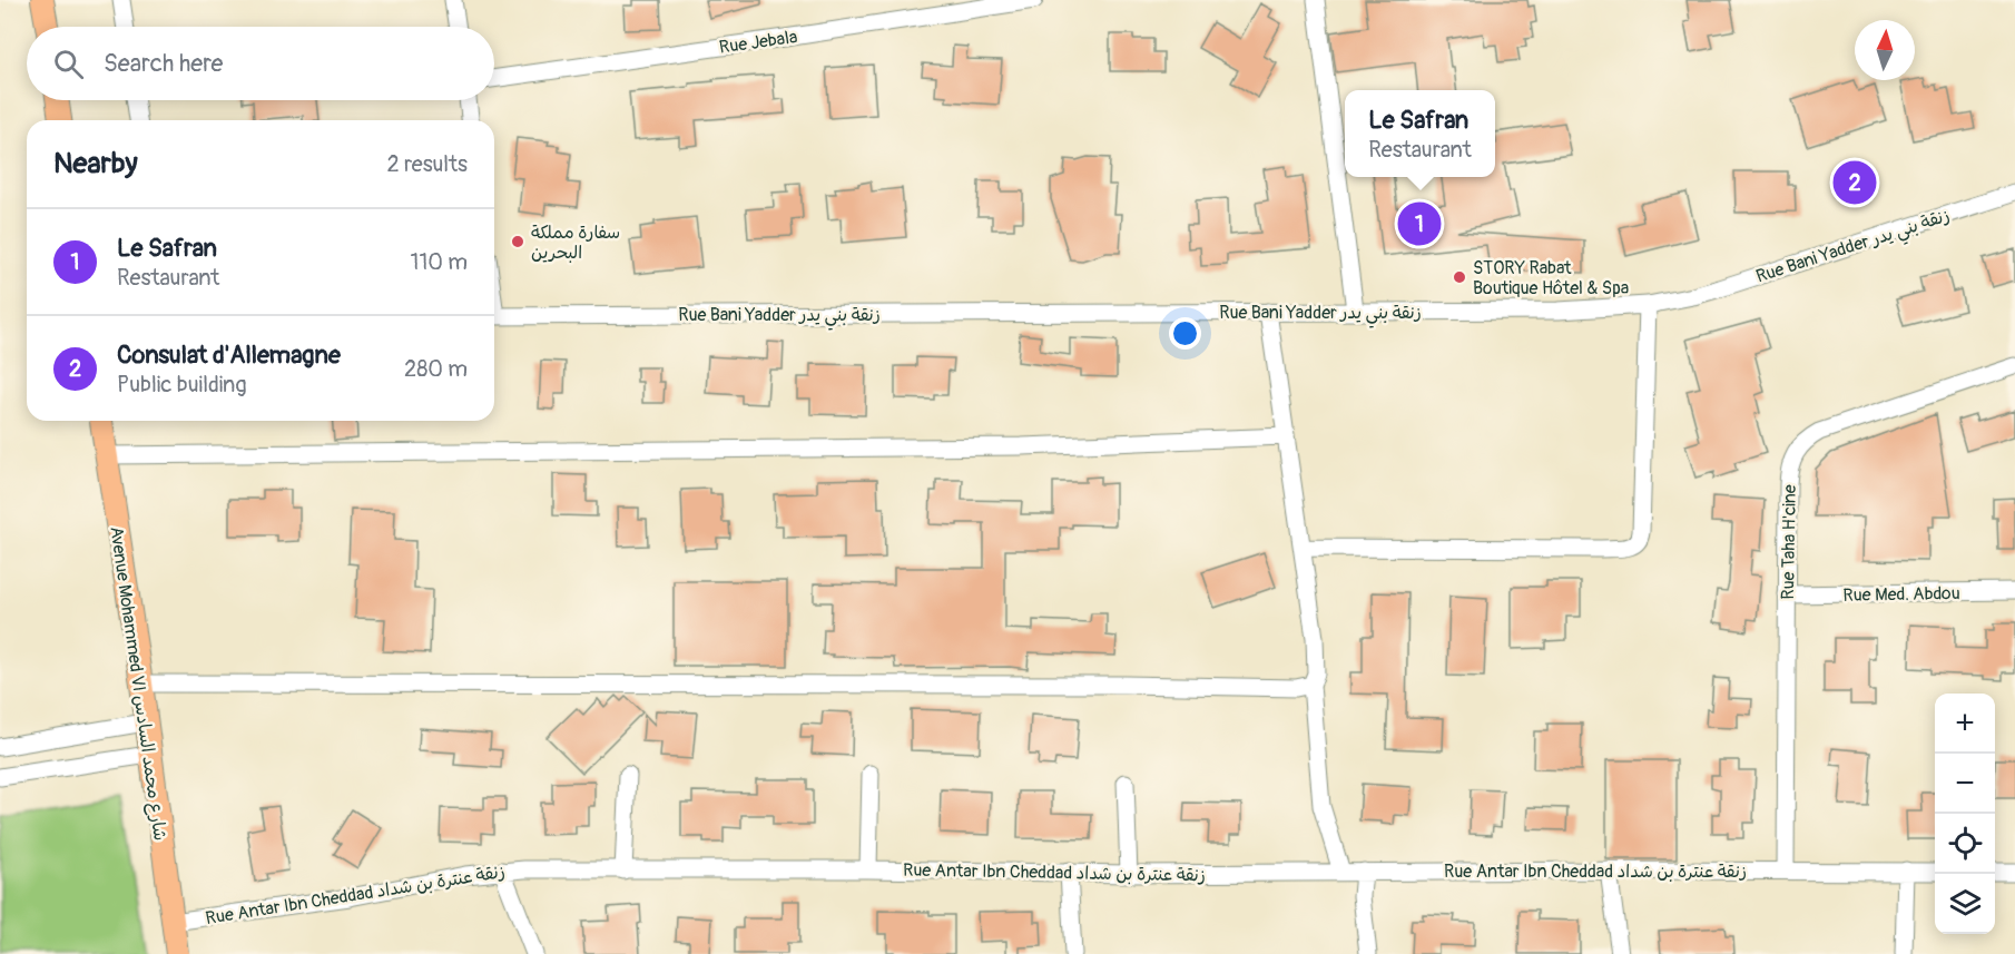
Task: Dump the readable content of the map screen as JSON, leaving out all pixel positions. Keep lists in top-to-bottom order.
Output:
{
  "streets": {
    "main road": ["Avenue Mohammed VI شارع محمد السادس"],
    "street": [
      "Rue Jebala",
      "Rue Bani Yadder زنقة بني يدر",
      "Rue Taha H'cine",
      "Rue Med. Abdou",
      "Rue Antar Ibn Cheddad زنقة عنترة بن شداد"
    ]
  },
  "crossings": [
    ["Rue Taha H'cine", "Rue Med. Abdou"],
    ["Rue Taha H'cine", "Rue Antar Ibn Cheddad زنقة عنترة بن شداد"],
    ["Avenue Mohammed VI شارع محمد السادس", "Rue Antar Ibn Cheddad زنقة عنترة بن شداد"]
  ],
  "places": ["سفارة مملكة البحرين", "STORY Rabat Boutique Hôtel & Spa"],
  "north": "top",
  "page": {
    "search": "Search here",
    "popup": ["Le Safran", "Restaurant"],
    "heading": ["Nearby", "2 results"],
    "pins": ["2", "1"],
    "list": [
      {
        "mark": "1",
        "name": "Le Safran",
        "note": "Restaurant",
        "value": "110 m"
      },
      {
        "mark": "2",
        "name": "Consulat d'Allemagne",
        "note": "Public building",
        "value": "280 m"
      }
    ],
    "map_buttons": ["+", "−"]
  }
}
